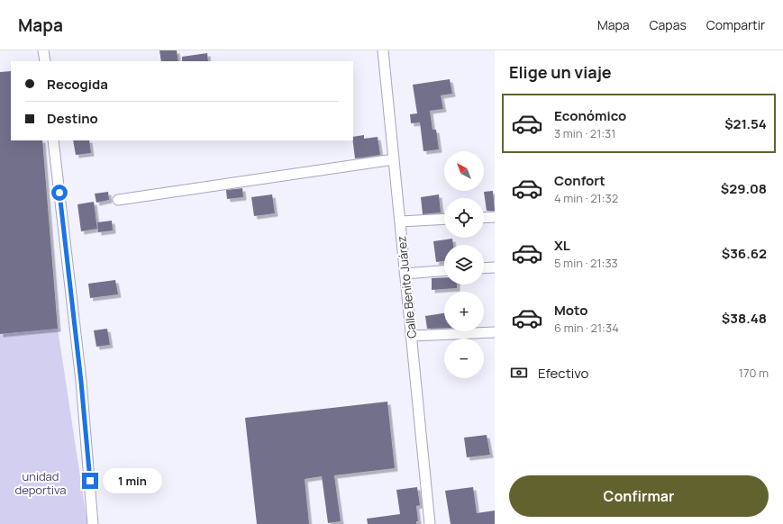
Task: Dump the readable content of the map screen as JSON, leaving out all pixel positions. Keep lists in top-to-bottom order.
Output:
{
  "streets": {
    "street": ["Calle Benito Juárez"]
  },
  "parks": ["unidad deportiva"],
  "north": "top left",
  "page": {
    "header": "Mapa",
    "nav": ["Mapa", "Capas", "Compartir"],
    "heading": "Elige un viaje",
    "banner": ["Recogida", "Destino"],
    "list": [
      {
        "name": "Económico",
        "note": "3 min · 21:31",
        "value": "$21.54"
      },
      {
        "name": "Confort",
        "note": "4 min · 21:32",
        "value": "$29.08"
      },
      {
        "name": "XL",
        "note": "5 min · 21:33",
        "value": "$36.62"
      },
      {
        "name": "Moto",
        "note": "6 min · 21:34",
        "value": "$38.48"
      }
    ],
    "map_buttons": ["+", "−"],
    "pay": ["Efectivo", "170 m"],
    "bubble": "1 min",
    "buttons": "Confirmar"
  }
}
